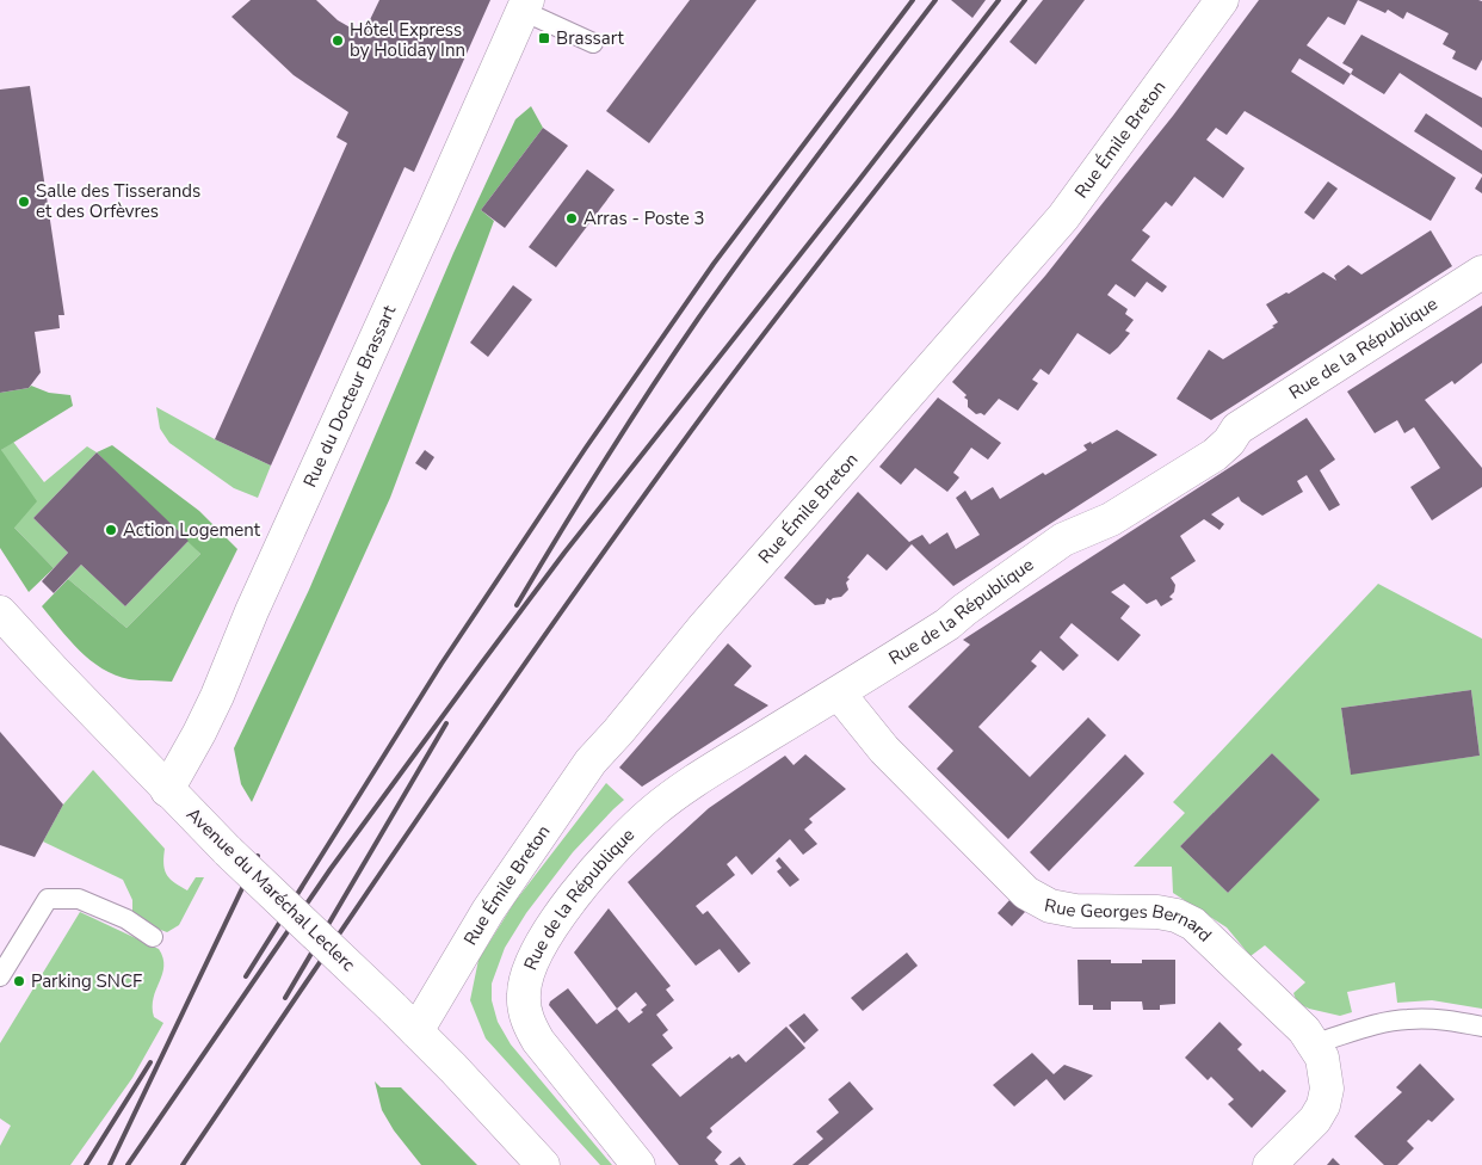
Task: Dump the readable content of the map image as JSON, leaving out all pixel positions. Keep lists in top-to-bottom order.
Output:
{
  "streets": {
    "street": [
      "Rue Émile Breton",
      "Rue de la République",
      "Rue du Docteur Brassart",
      "Avenue du Maréchal Leclerc",
      "Rue Georges Bernard"
    ]
  },
  "crossings": [
    ["Rue Émile Breton", "Avenue du Maréchal Leclerc"],
    ["Rue de la République", "Rue Georges Bernard"],
    ["Rue du Docteur Brassart", "Avenue du Maréchal Leclerc"]
  ],
  "places": {
    "transit": ["Brassart"],
    "other": [
      "Hôtel Express by Holiday Inn",
      "Salle des Tisserands et des Orfèvres",
      "Arras - Poste 3",
      "Action Logement",
      "Parking SNCF"
    ]
  }
}
